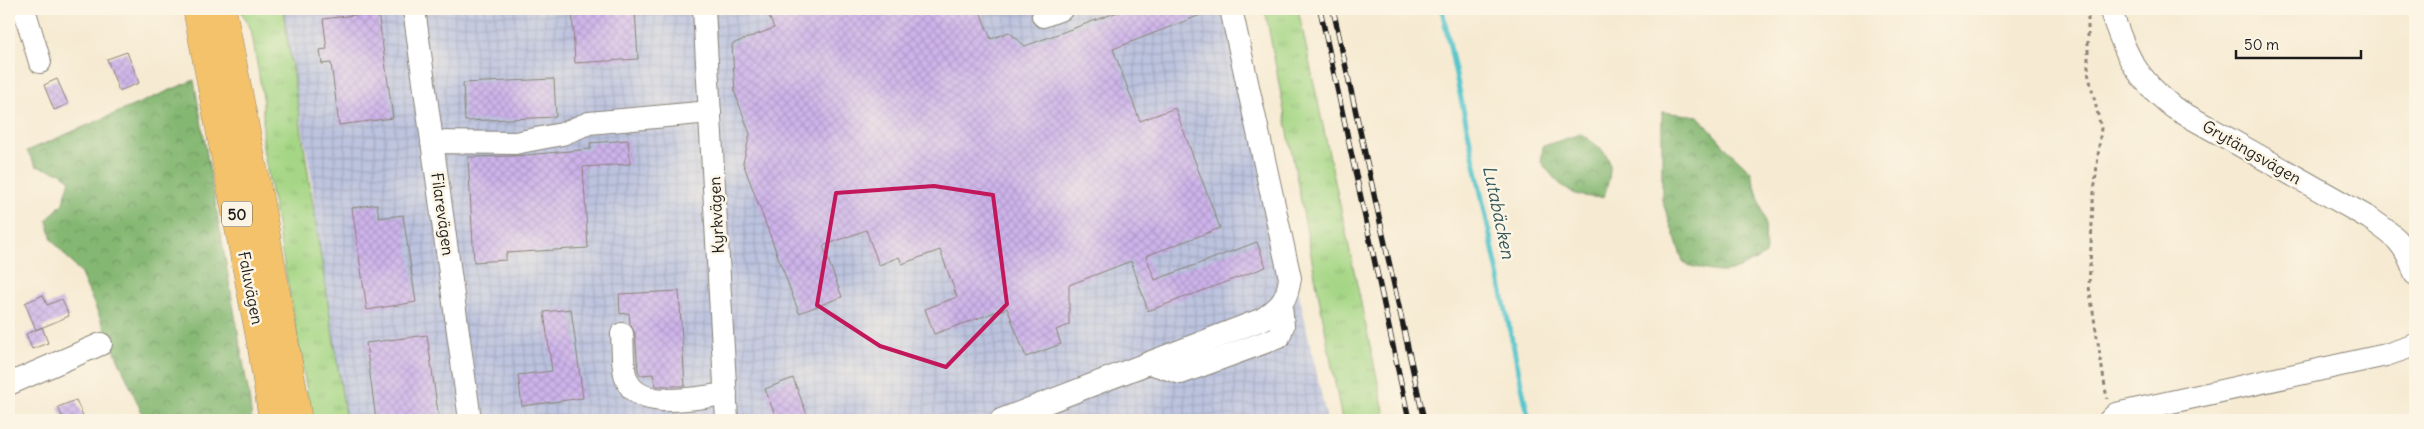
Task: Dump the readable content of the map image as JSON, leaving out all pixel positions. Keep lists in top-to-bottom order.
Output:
{
  "streets": {
    "highway": ["50", "Faluvägen"],
    "street": ["Grytängsvägen", "Filarevägen", "Kyrkvägen"]
  },
  "water": ["Lutabäcken"],
  "scale_bar": "50 m"
}
